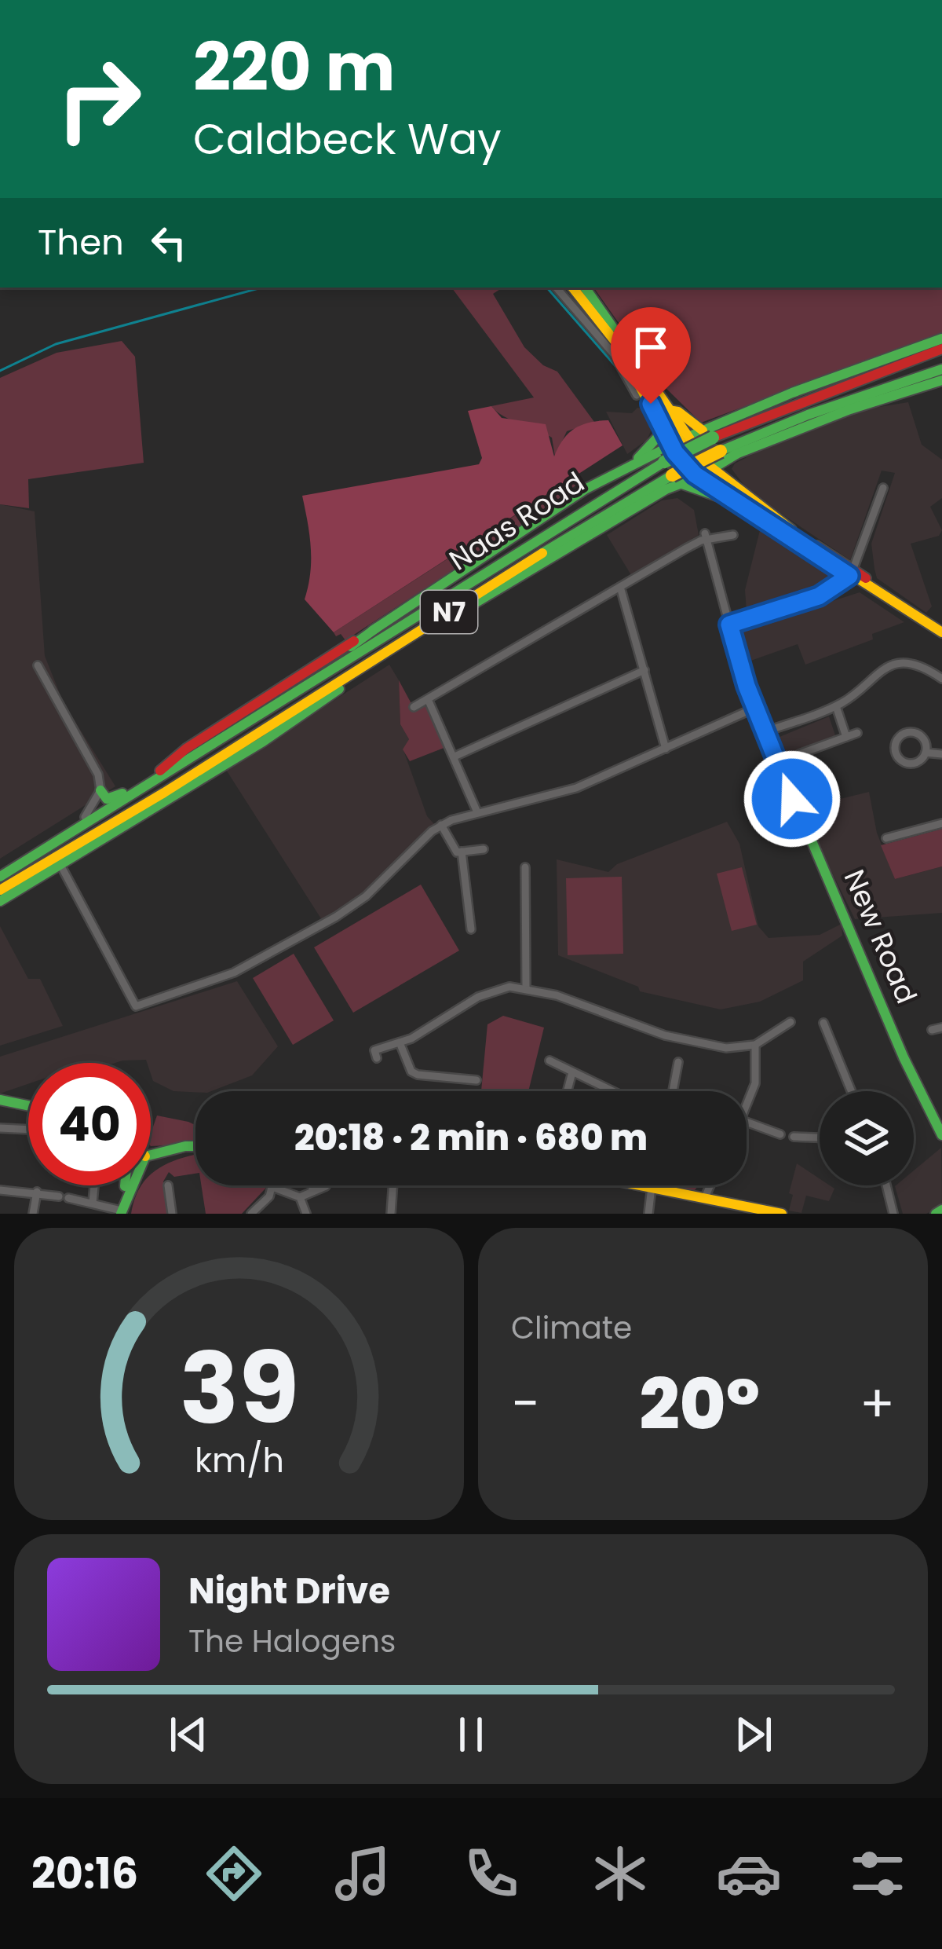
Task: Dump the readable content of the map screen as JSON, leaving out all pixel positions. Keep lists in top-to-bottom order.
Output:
{
  "streets": {
    "main road": ["Naas Road", "N7", "New Road"]
  },
  "crossings": [
    ["Naas Road", "N7"]
  ],
  "page": {
    "turn": ["220 m", "Caldbeck Way"],
    "then": "Then",
    "limit": "40",
    "trip": "20:18 · 2 min · 680 m",
    "tile": "Climate",
    "heat": ["−", "20°", "+"],
    "song": ["Night Drive", "The Halogens"],
    "tabs": "20:16",
    "gauge": ["39", "km/h"]
  }
}
